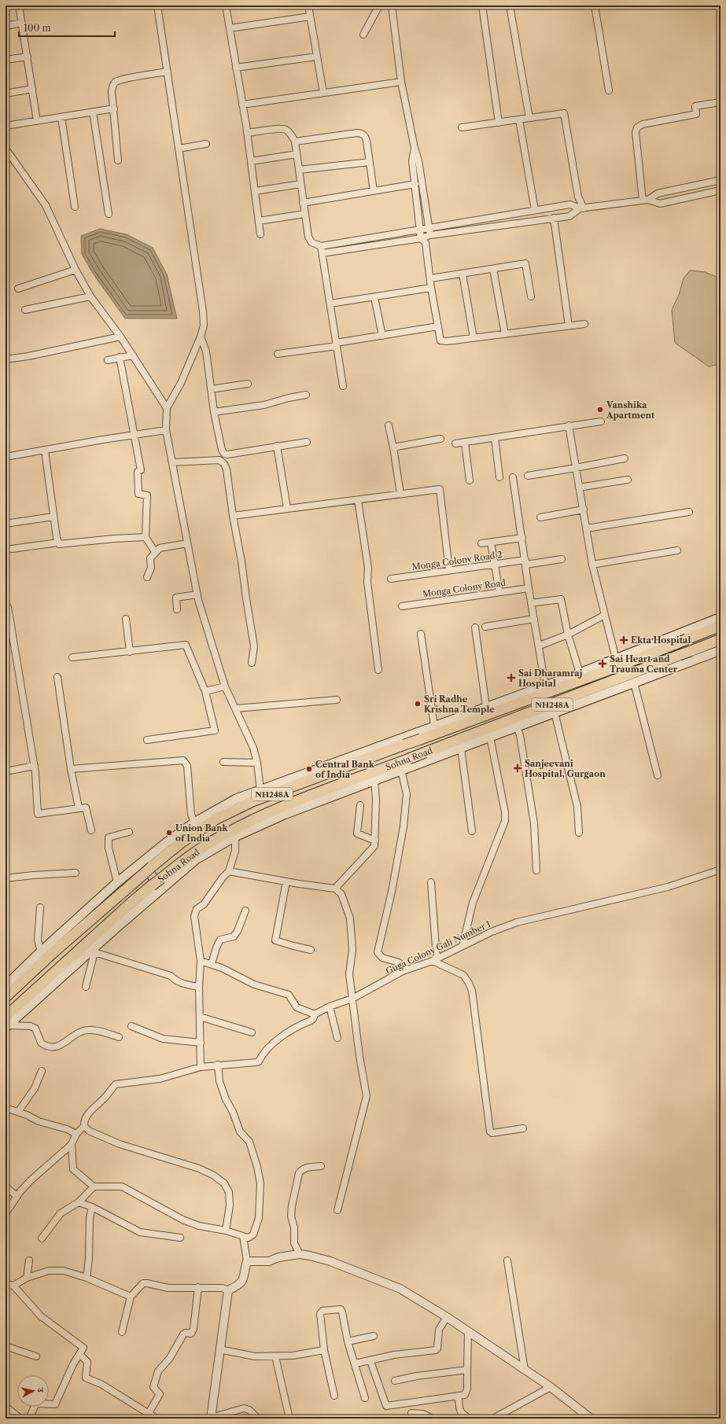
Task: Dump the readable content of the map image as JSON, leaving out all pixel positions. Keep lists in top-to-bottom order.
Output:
{
  "streets": {
    "highway": ["NH248A", "Sohna Road"],
    "street": ["Monga Colony Road 2", "Monga Colony Road", "Guga Colony Gali Number 1"]
  },
  "places": {
    "other": [
      "Vanshika Apartment",
      "Sri Radhe Krishna Temple",
      "Central Bank of India",
      "Union Bank of India"
    ],
    "health": [
      "Ekta Hospital",
      "Sai Heart and Trauma Center",
      "Sai Dharamraj Hospital",
      "Sanjeevani Hospital, Gurgaon"
    ]
  },
  "scale_bar": "100 m",
  "north": "right"
}
